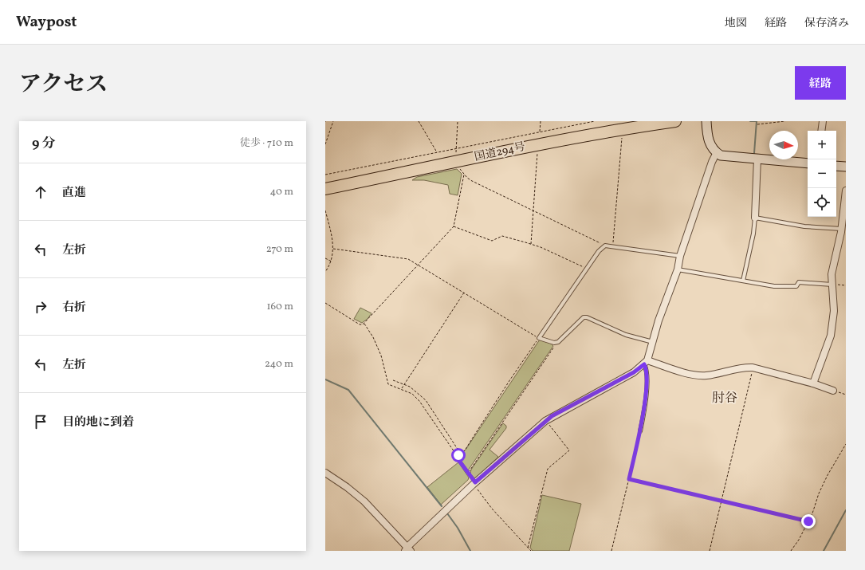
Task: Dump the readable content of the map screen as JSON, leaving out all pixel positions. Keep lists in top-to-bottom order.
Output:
{
  "streets": {
    "highway": ["国道294号"]
  },
  "districts": ["肘谷"],
  "north": "right",
  "page": {
    "header": "Waypost",
    "nav": ["地図", "経路", "保存済み"],
    "title": "アクセス",
    "buttons": "経路",
    "heading": ["9 分", "徒歩 · 710 m"],
    "map_buttons": ["+", "−"],
    "list": [
      ["直進", "40 m"],
      ["左折", "270 m"],
      ["右折", "160 m"],
      ["左折", "240 m"],
      "目的地に到着"
    ]
  }
}
